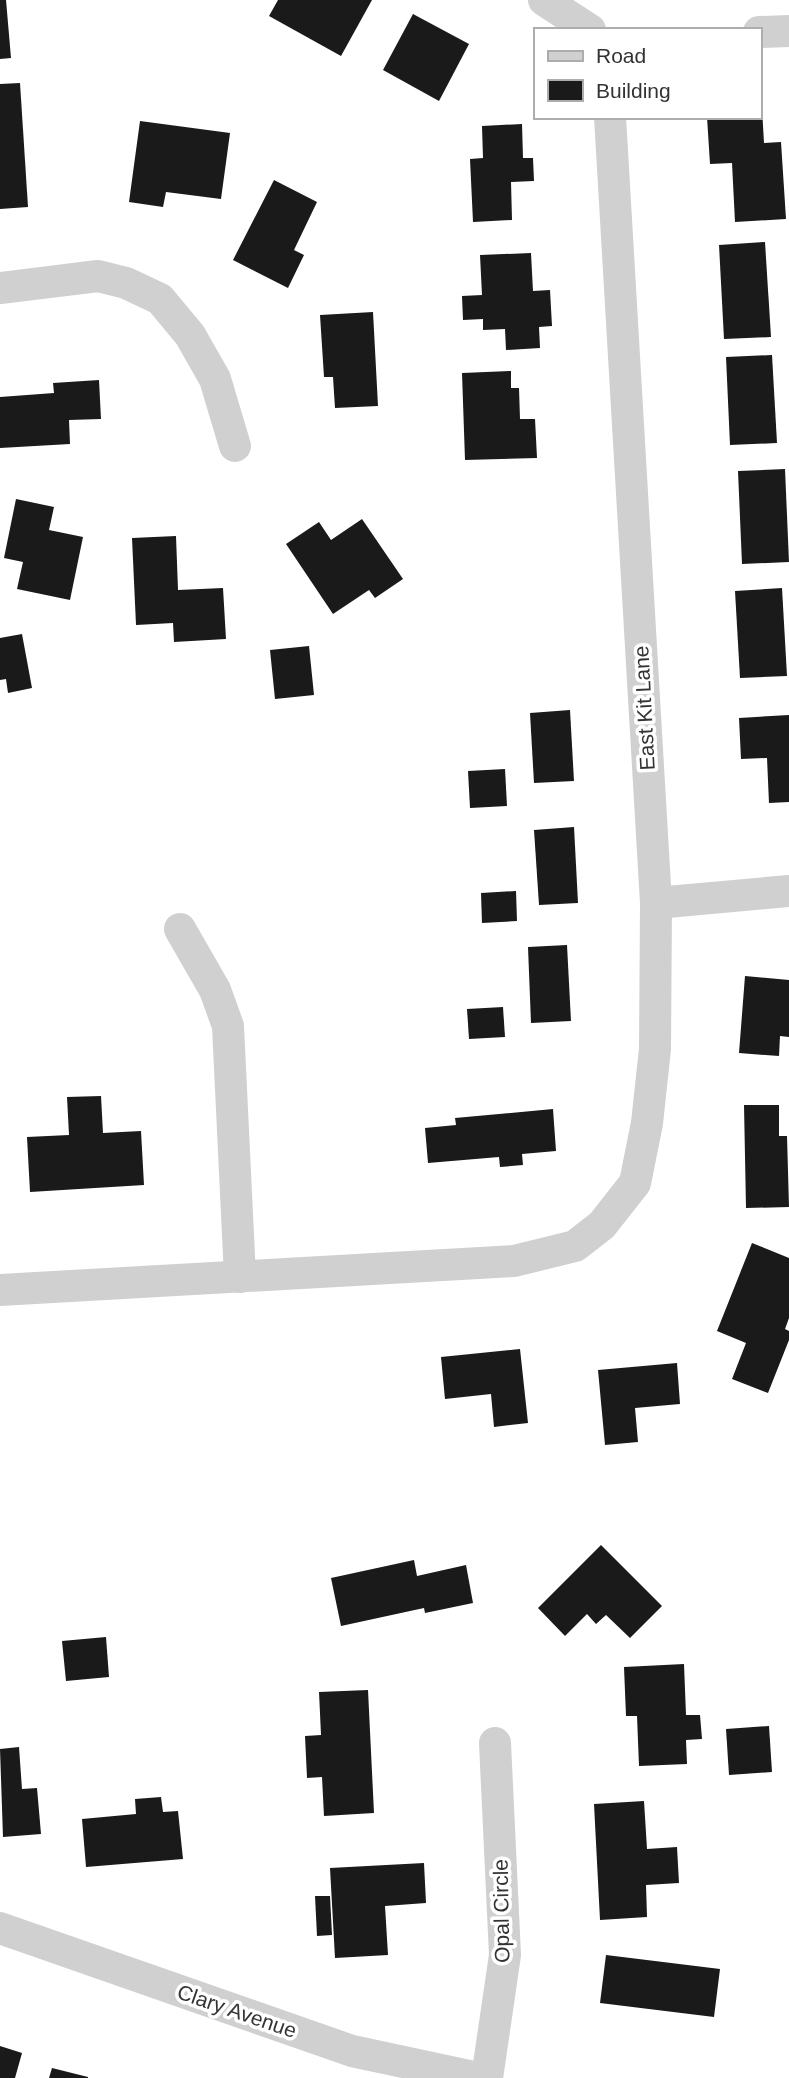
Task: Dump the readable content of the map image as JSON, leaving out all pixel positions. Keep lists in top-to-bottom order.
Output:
{
  "streets": {
    "street": ["East Kit Lane", "Opal Circle", "Clary Avenue"]
  },
  "legend": ["Road", "Building"]
}
